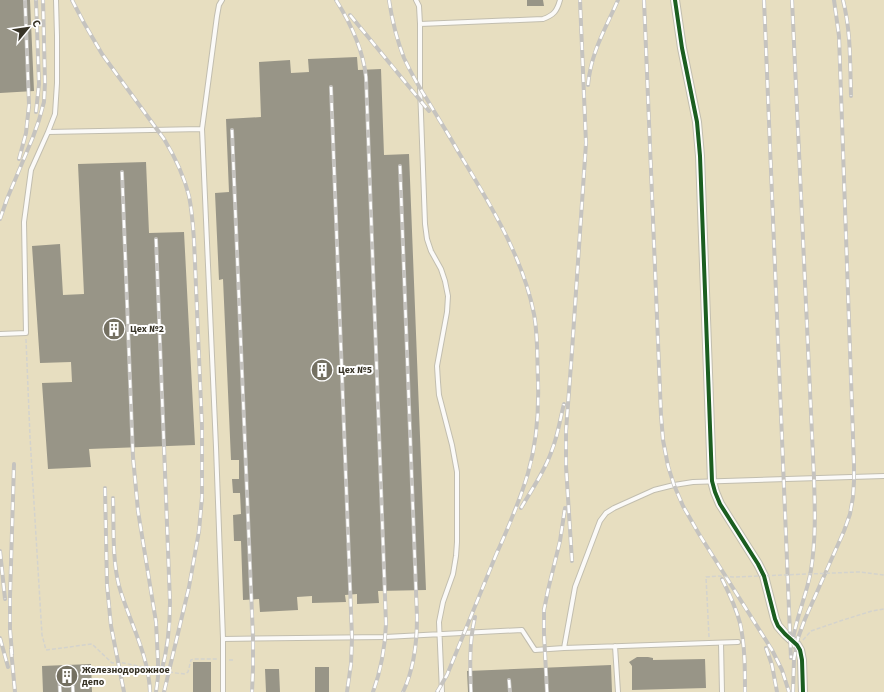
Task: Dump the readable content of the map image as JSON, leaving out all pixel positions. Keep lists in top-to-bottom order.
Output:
{
  "places": {
    "building": ["Цех №2", "Цех №5", "Железнодорожное депо"]
  },
  "north": "top right"
}
